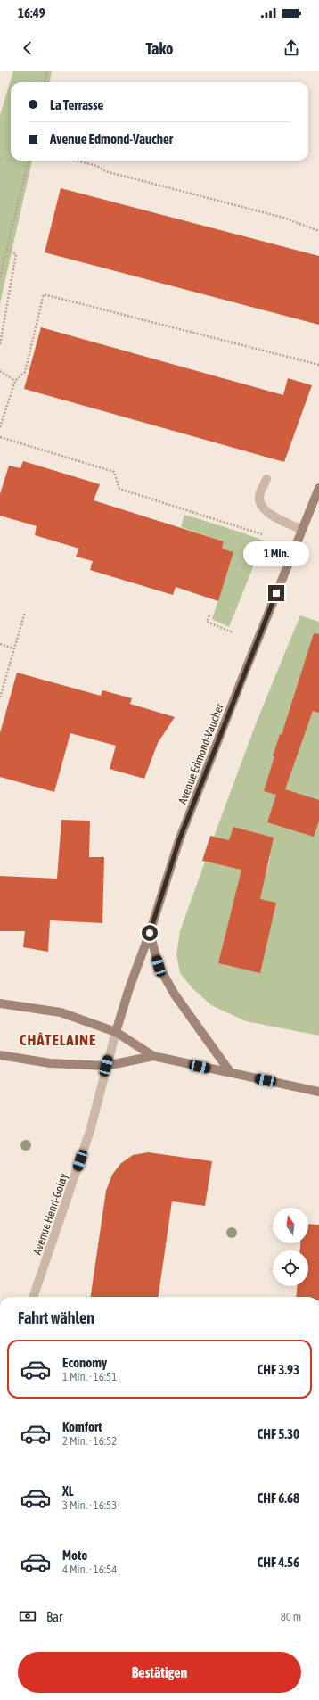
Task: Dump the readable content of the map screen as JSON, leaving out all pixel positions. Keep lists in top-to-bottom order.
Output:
{
  "streets": {
    "street": ["Avenue Edmond-Vaucher", "Avenue Henri-Golay"]
  },
  "crossings": [
    ["Avenue Edmond-Vaucher", "Avenue Henri-Golay"]
  ],
  "districts": ["CHÂTELAINE"],
  "north": "top",
  "page": {
    "status": "16:49",
    "header": "Tako",
    "banner": ["La Terrasse", "Avenue Edmond-Vaucher"],
    "bubble": "1 Min.",
    "heading": "Fahrt wählen",
    "list": [
      {
        "name": "Economy",
        "note": "1 Min. · 16:51",
        "value": "CHF 3.93"
      },
      {
        "name": "Komfort",
        "note": "2 Min. · 16:52",
        "value": "CHF 5.30"
      },
      {
        "name": "XL",
        "note": "3 Min. · 16:53",
        "value": "CHF 6.68"
      },
      {
        "name": "Moto",
        "note": "4 Min. · 16:54",
        "value": "CHF 4.56"
      }
    ],
    "pay": ["Bar", "80 m"],
    "buttons": "Bestätigen"
  }
}
